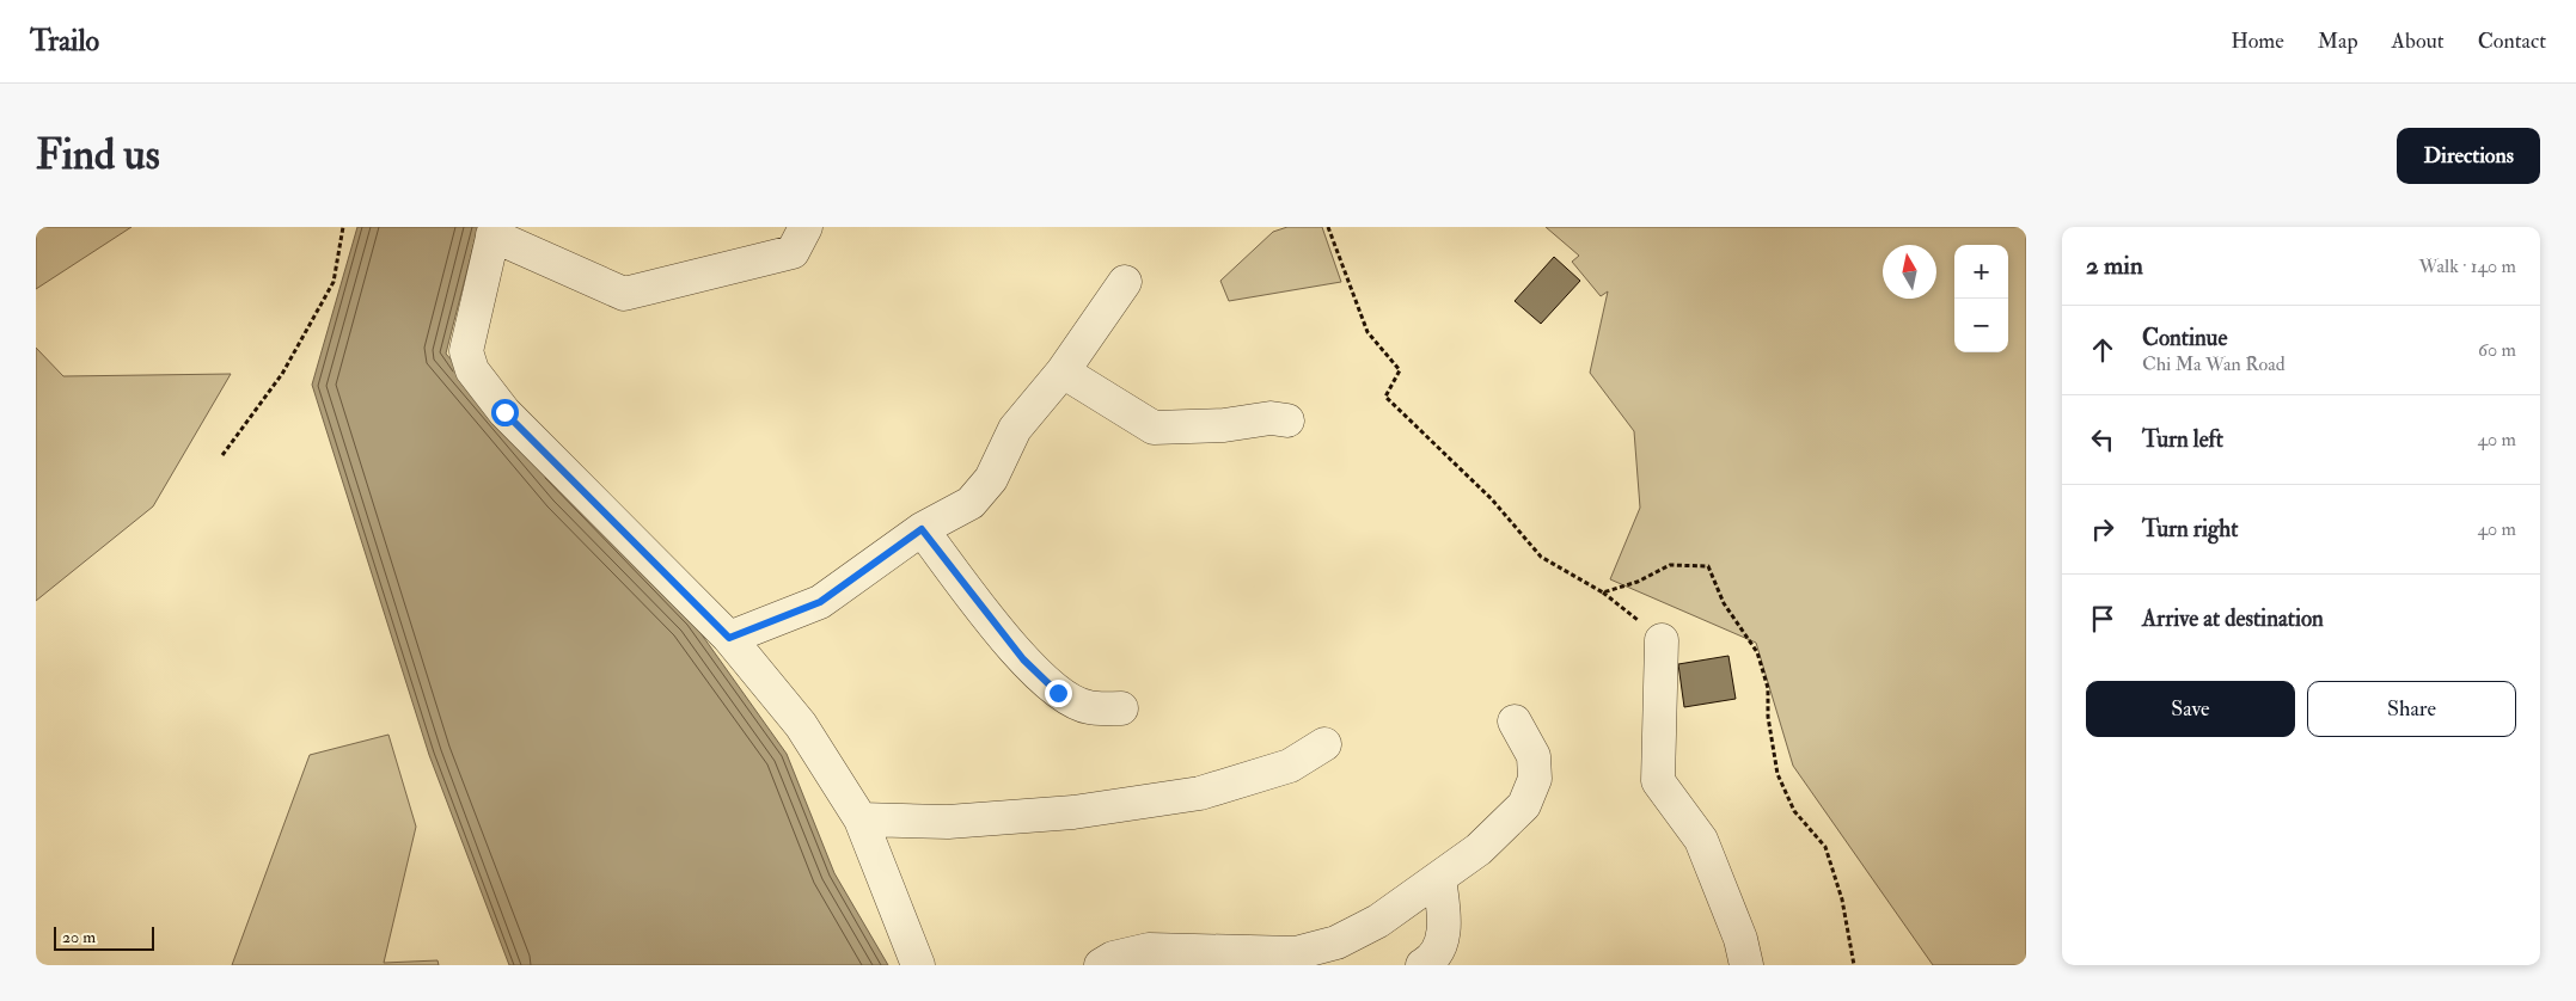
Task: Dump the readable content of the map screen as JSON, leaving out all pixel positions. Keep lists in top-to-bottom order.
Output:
{
  "scale_bar": "20 m",
  "north": "top",
  "page": {
    "header": "Trailo",
    "nav": [
      "Home",
      "Map",
      "About",
      "Contact"
    ],
    "buttons": [
      "Directions",
      ["Save", "Share"]
    ],
    "title": "Find us",
    "heading": ["2 min", "Walk · 140 m"],
    "map_buttons": ["+", "−"],
    "list": [
      ["Continue", "Chi Ma Wan Road", "60 m"],
      ["Turn left", "40 m"],
      ["Turn right", "40 m"],
      "Arrive at destination"
    ],
    "scale": "20 m"
  }
}
